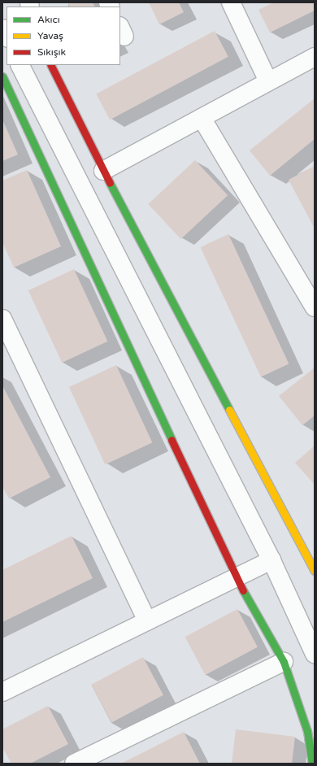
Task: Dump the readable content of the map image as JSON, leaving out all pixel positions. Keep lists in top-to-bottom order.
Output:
{
  "legend": ["Akıcı", "Yavaş", "Sıkışık"]
}
